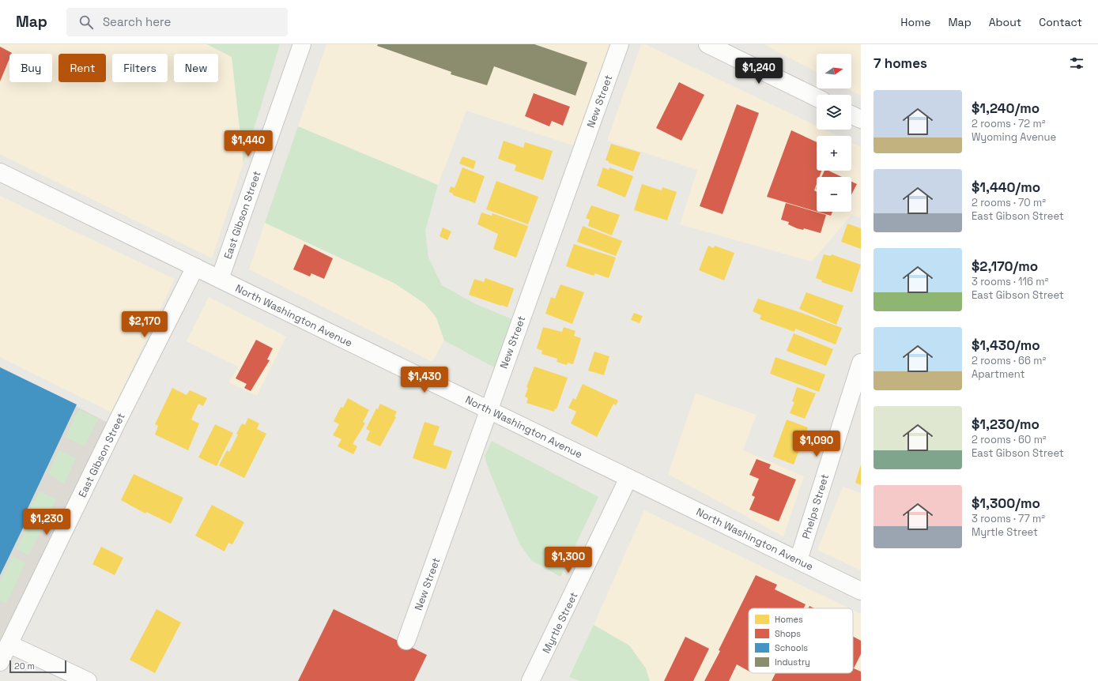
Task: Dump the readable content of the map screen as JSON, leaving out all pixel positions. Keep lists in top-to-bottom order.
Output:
{
  "streets": {
    "street": [
      "New Street",
      "East Gibson Street",
      "North Washington Avenue",
      "Phelps Street",
      "Myrtle Street"
    ]
  },
  "crossings": [
    ["New Street", "North Washington Avenue"],
    ["East Gibson Street", "North Washington Avenue"],
    ["North Washington Avenue", "Phelps Street"],
    ["North Washington Avenue", "Myrtle Street"]
  ],
  "legend": [
    "Homes",
    "Shops",
    "Schools",
    "Industry"
  ],
  "scale_bar": "20 m",
  "north": "right",
  "page": {
    "header": "Map",
    "search": "Search here",
    "nav": [
      "Home",
      "Map",
      "About",
      "Contact"
    ],
    "heading": "7 homes",
    "map_buttons": ["+", "−"],
    "chip": [
      "Buy",
      "Rent",
      "Filters",
      "New"
    ],
    "price": [
      "$1,240",
      "$1,440",
      "$2,170",
      "$1,430",
      "$1,090",
      "$1,230",
      "$1,300"
    ],
    "list": [
      {
        "name": "$1,240/mo",
        "note": "2 rooms · 72 m² · Wyoming Avenue"
      },
      {
        "name": "$1,440/mo",
        "note": "2 rooms · 70 m² · East Gibson Street"
      },
      {
        "name": "$2,170/mo",
        "note": "3 rooms · 116 m² · East Gibson Street"
      },
      {
        "name": "$1,430/mo",
        "note": "2 rooms · 66 m² · Apartment"
      },
      {
        "name": "$1,230/mo",
        "note": "2 rooms · 60 m² · East Gibson Street"
      },
      {
        "name": "$1,300/mo",
        "note": "3 rooms · 77 m² · Myrtle Street"
      }
    ],
    "scale": "20 m"
  }
}
